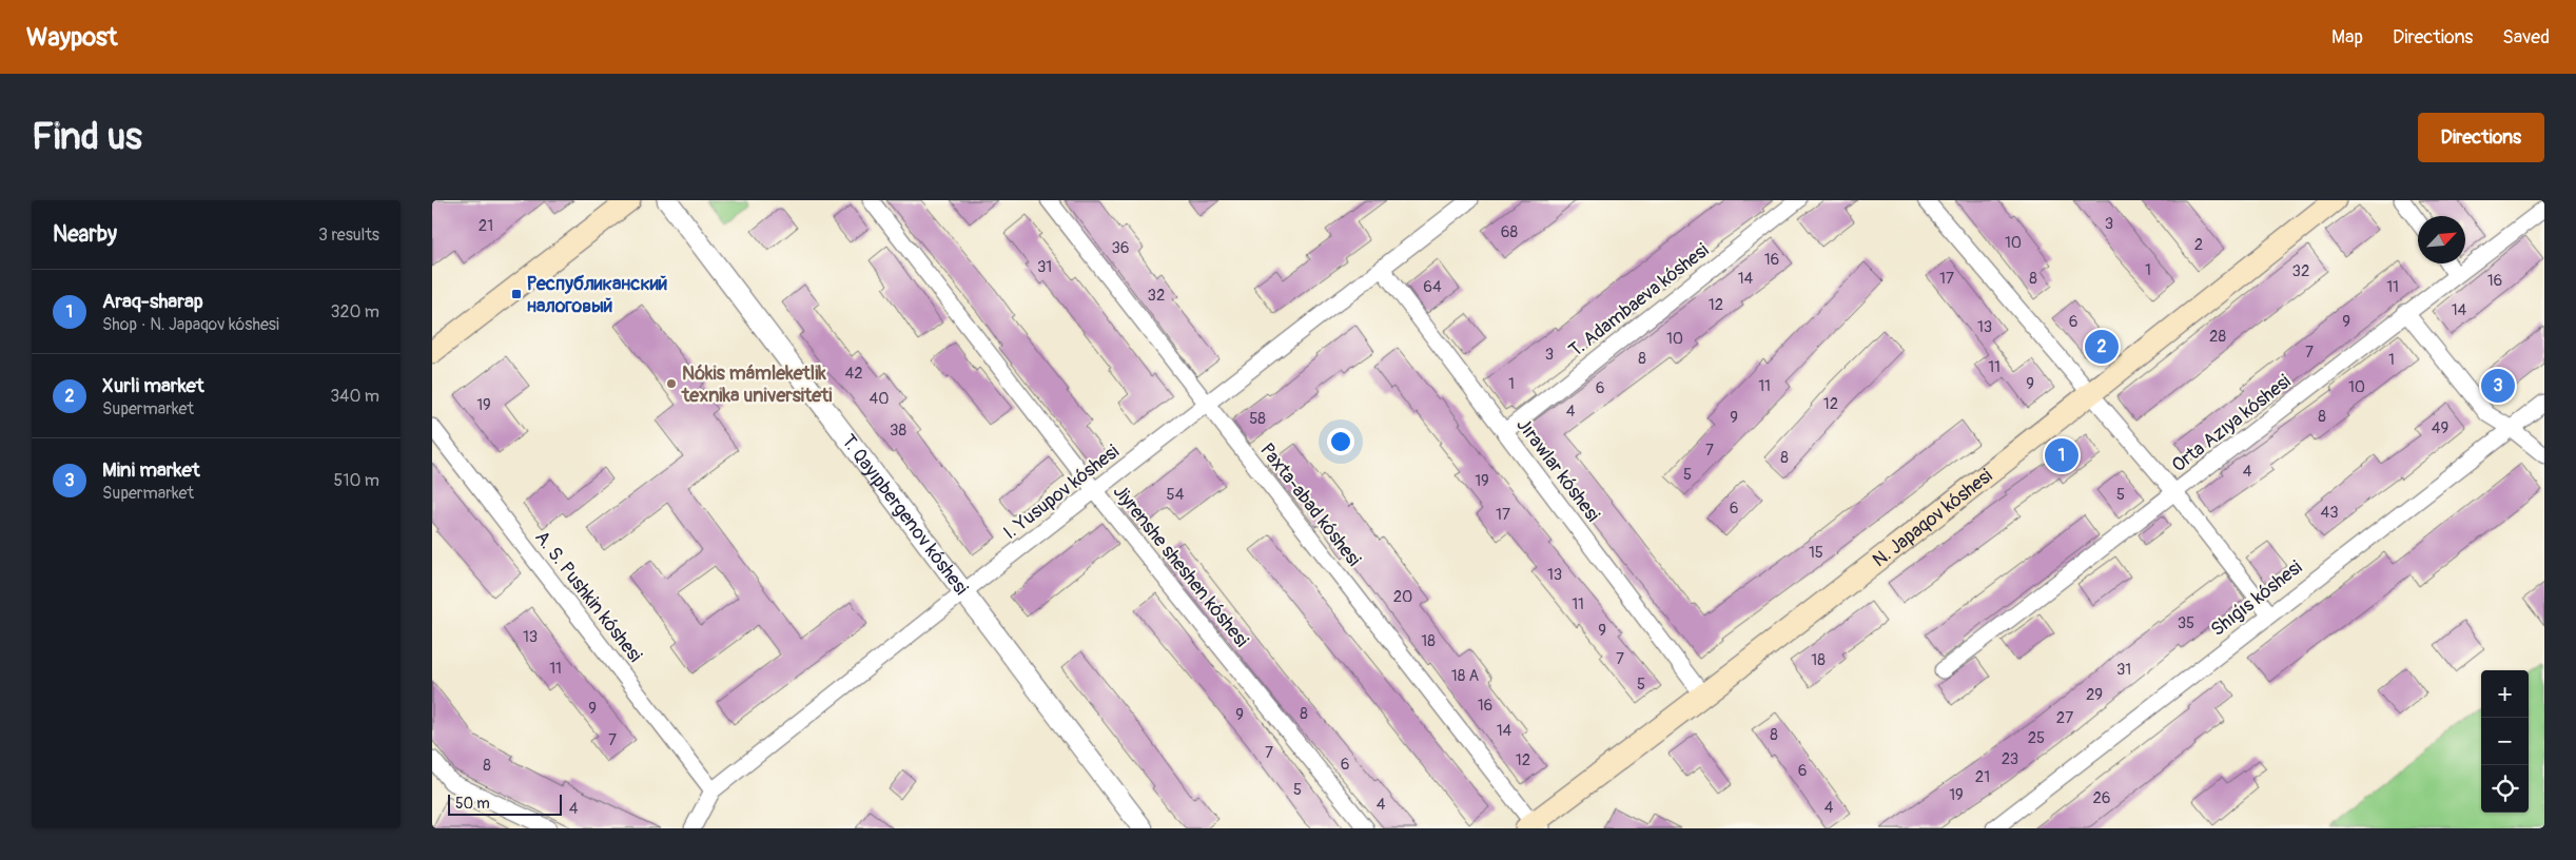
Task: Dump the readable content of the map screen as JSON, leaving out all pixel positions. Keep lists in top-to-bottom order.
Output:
{
  "streets": {
    "main road": ["N. Japaqov kóshesi"],
    "street": [
      "T. Adambaeva kóshesi",
      "Orta Azıya kóshesi",
      "Jırawlar kóshesi",
      "I. Yusupov kóshesi",
      "Paxta-abad kóshesi",
      "T. Qayıpbergenov kóshesi",
      "Jiyrenshe sheshen kóshesi",
      "A. S. Pushkin kóshesi",
      "Shıǵıs kóshesi"
    ]
  },
  "crossings": [
    ["T. Adambaeva kóshesi", "Jırawlar kóshesi"],
    ["Jırawlar kóshesi", "I. Yusupov kóshesi"],
    ["Jırawlar kóshesi", "N. Japaqov kóshesi"],
    ["I. Yusupov kóshesi", "Paxta-abad kóshesi"],
    ["I. Yusupov kóshesi", "T. Qayıpbergenov kóshesi"],
    ["I. Yusupov kóshesi", "Jiyrenshe sheshen kóshesi"],
    ["I. Yusupov kóshesi", "A. S. Pushkin kóshesi"],
    ["Paxta-abad kóshesi", "N. Japaqov kóshesi"]
  ],
  "places": {
    "transit": ["Республиканский налоговый"],
    "other": ["Nókis mámleketlik texnika universiteti"]
  },
  "house_numbers": [
    "3",
    "21",
    "68",
    "10",
    "2",
    "36",
    "16",
    "31",
    "1",
    "32",
    "14",
    "17",
    "8",
    "16",
    "64",
    "11",
    "32",
    "12",
    "14",
    "6",
    "9",
    "13",
    "28",
    "10",
    "7",
    "3",
    "8",
    "1",
    "11",
    "42",
    "1",
    "9",
    "11",
    "10",
    "6",
    "40",
    "12",
    "19",
    "4",
    "8",
    "9",
    "58",
    "49",
    "38",
    "7",
    "8",
    "4",
    "5",
    "19",
    "54",
    "5",
    "6",
    "43",
    "17",
    "15",
    "13",
    "20",
    "11",
    "35",
    "9",
    "13",
    "18",
    "7",
    "18",
    "11",
    "31",
    "18 А",
    "5",
    "29",
    "16",
    "9",
    "8",
    "9",
    "27",
    "14",
    "8",
    "25",
    "7",
    "7",
    "23",
    "12",
    "6",
    "8",
    "6",
    "21",
    "5",
    "19",
    "26",
    "4",
    "4",
    "4"
  ],
  "scale_bar": "50 m",
  "north": "top right",
  "page": {
    "header": "Waypost",
    "nav": ["Map", "Directions", "Saved"],
    "buttons": "Directions",
    "title": "Find us",
    "heading": ["Nearby", "3 results"],
    "list": [
      {
        "mark": "1",
        "name": "Araq-sharap",
        "note": "Shop · N. Japaqov kóshesi",
        "value": "320 m"
      },
      {
        "mark": "2",
        "name": "Xurli market",
        "note": "Supermarket",
        "value": "340 m"
      },
      {
        "mark": "3",
        "name": "Mini market",
        "note": "Supermarket",
        "value": "510 m"
      }
    ],
    "pins": ["2", "3", "1"],
    "map_buttons": ["+", "−"],
    "scale": "50 m"
  }
}
